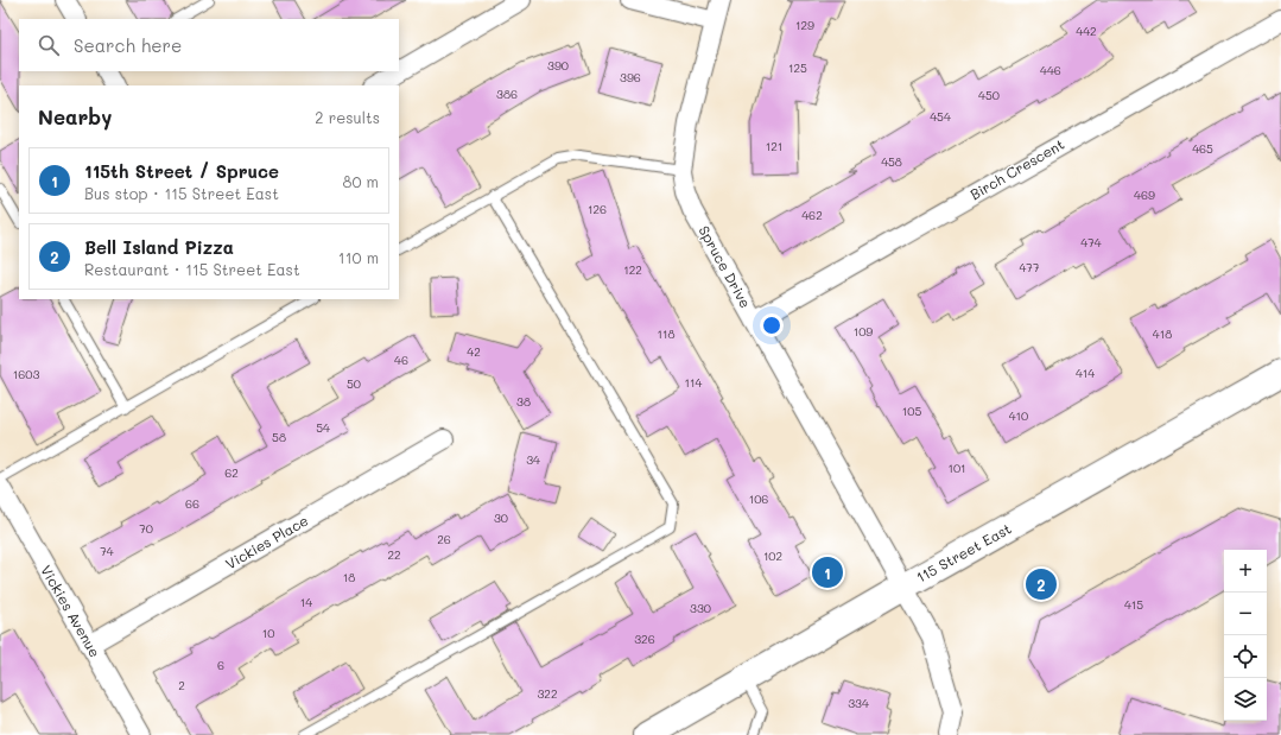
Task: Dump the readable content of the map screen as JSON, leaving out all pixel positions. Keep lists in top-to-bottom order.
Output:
{
  "streets": {
    "street": [
      "Birch Crescent",
      "Spruce Drive",
      "Vickies Place",
      "115 Street East",
      "Vickies Avenue"
    ]
  },
  "crossings": [
    ["Birch Crescent", "Spruce Drive"],
    ["Spruce Drive", "115 Street East"],
    ["Vickies Place", "Vickies Avenue"]
  ],
  "house_numbers": [
    "129",
    "442",
    "390",
    "125",
    "446",
    "396",
    "386",
    "450",
    "454",
    "121",
    "465",
    "458",
    "469",
    "126",
    "462",
    "474",
    "477",
    "122",
    "109",
    "118",
    "418",
    "42",
    "46",
    "414",
    "1603",
    "114",
    "50",
    "38",
    "105",
    "410",
    "54",
    "58",
    "34",
    "101",
    "62",
    "106",
    "66",
    "30",
    "70",
    "26",
    "74",
    "22",
    "102",
    "18",
    "14",
    "415",
    "330",
    "10",
    "326",
    "6",
    "2",
    "322",
    "334"
  ],
  "page": {
    "search": "Search here",
    "heading": ["Nearby", "2 results"],
    "list": [
      {
        "mark": "1",
        "name": "115th Street / Spruce",
        "note": "Bus stop · 115 Street East",
        "value": "80 m"
      },
      {
        "mark": "2",
        "name": "Bell Island Pizza",
        "note": "Restaurant · 115 Street East",
        "value": "110 m"
      }
    ],
    "map_buttons": ["+", "−"],
    "pins": ["1", "2"]
  }
}
